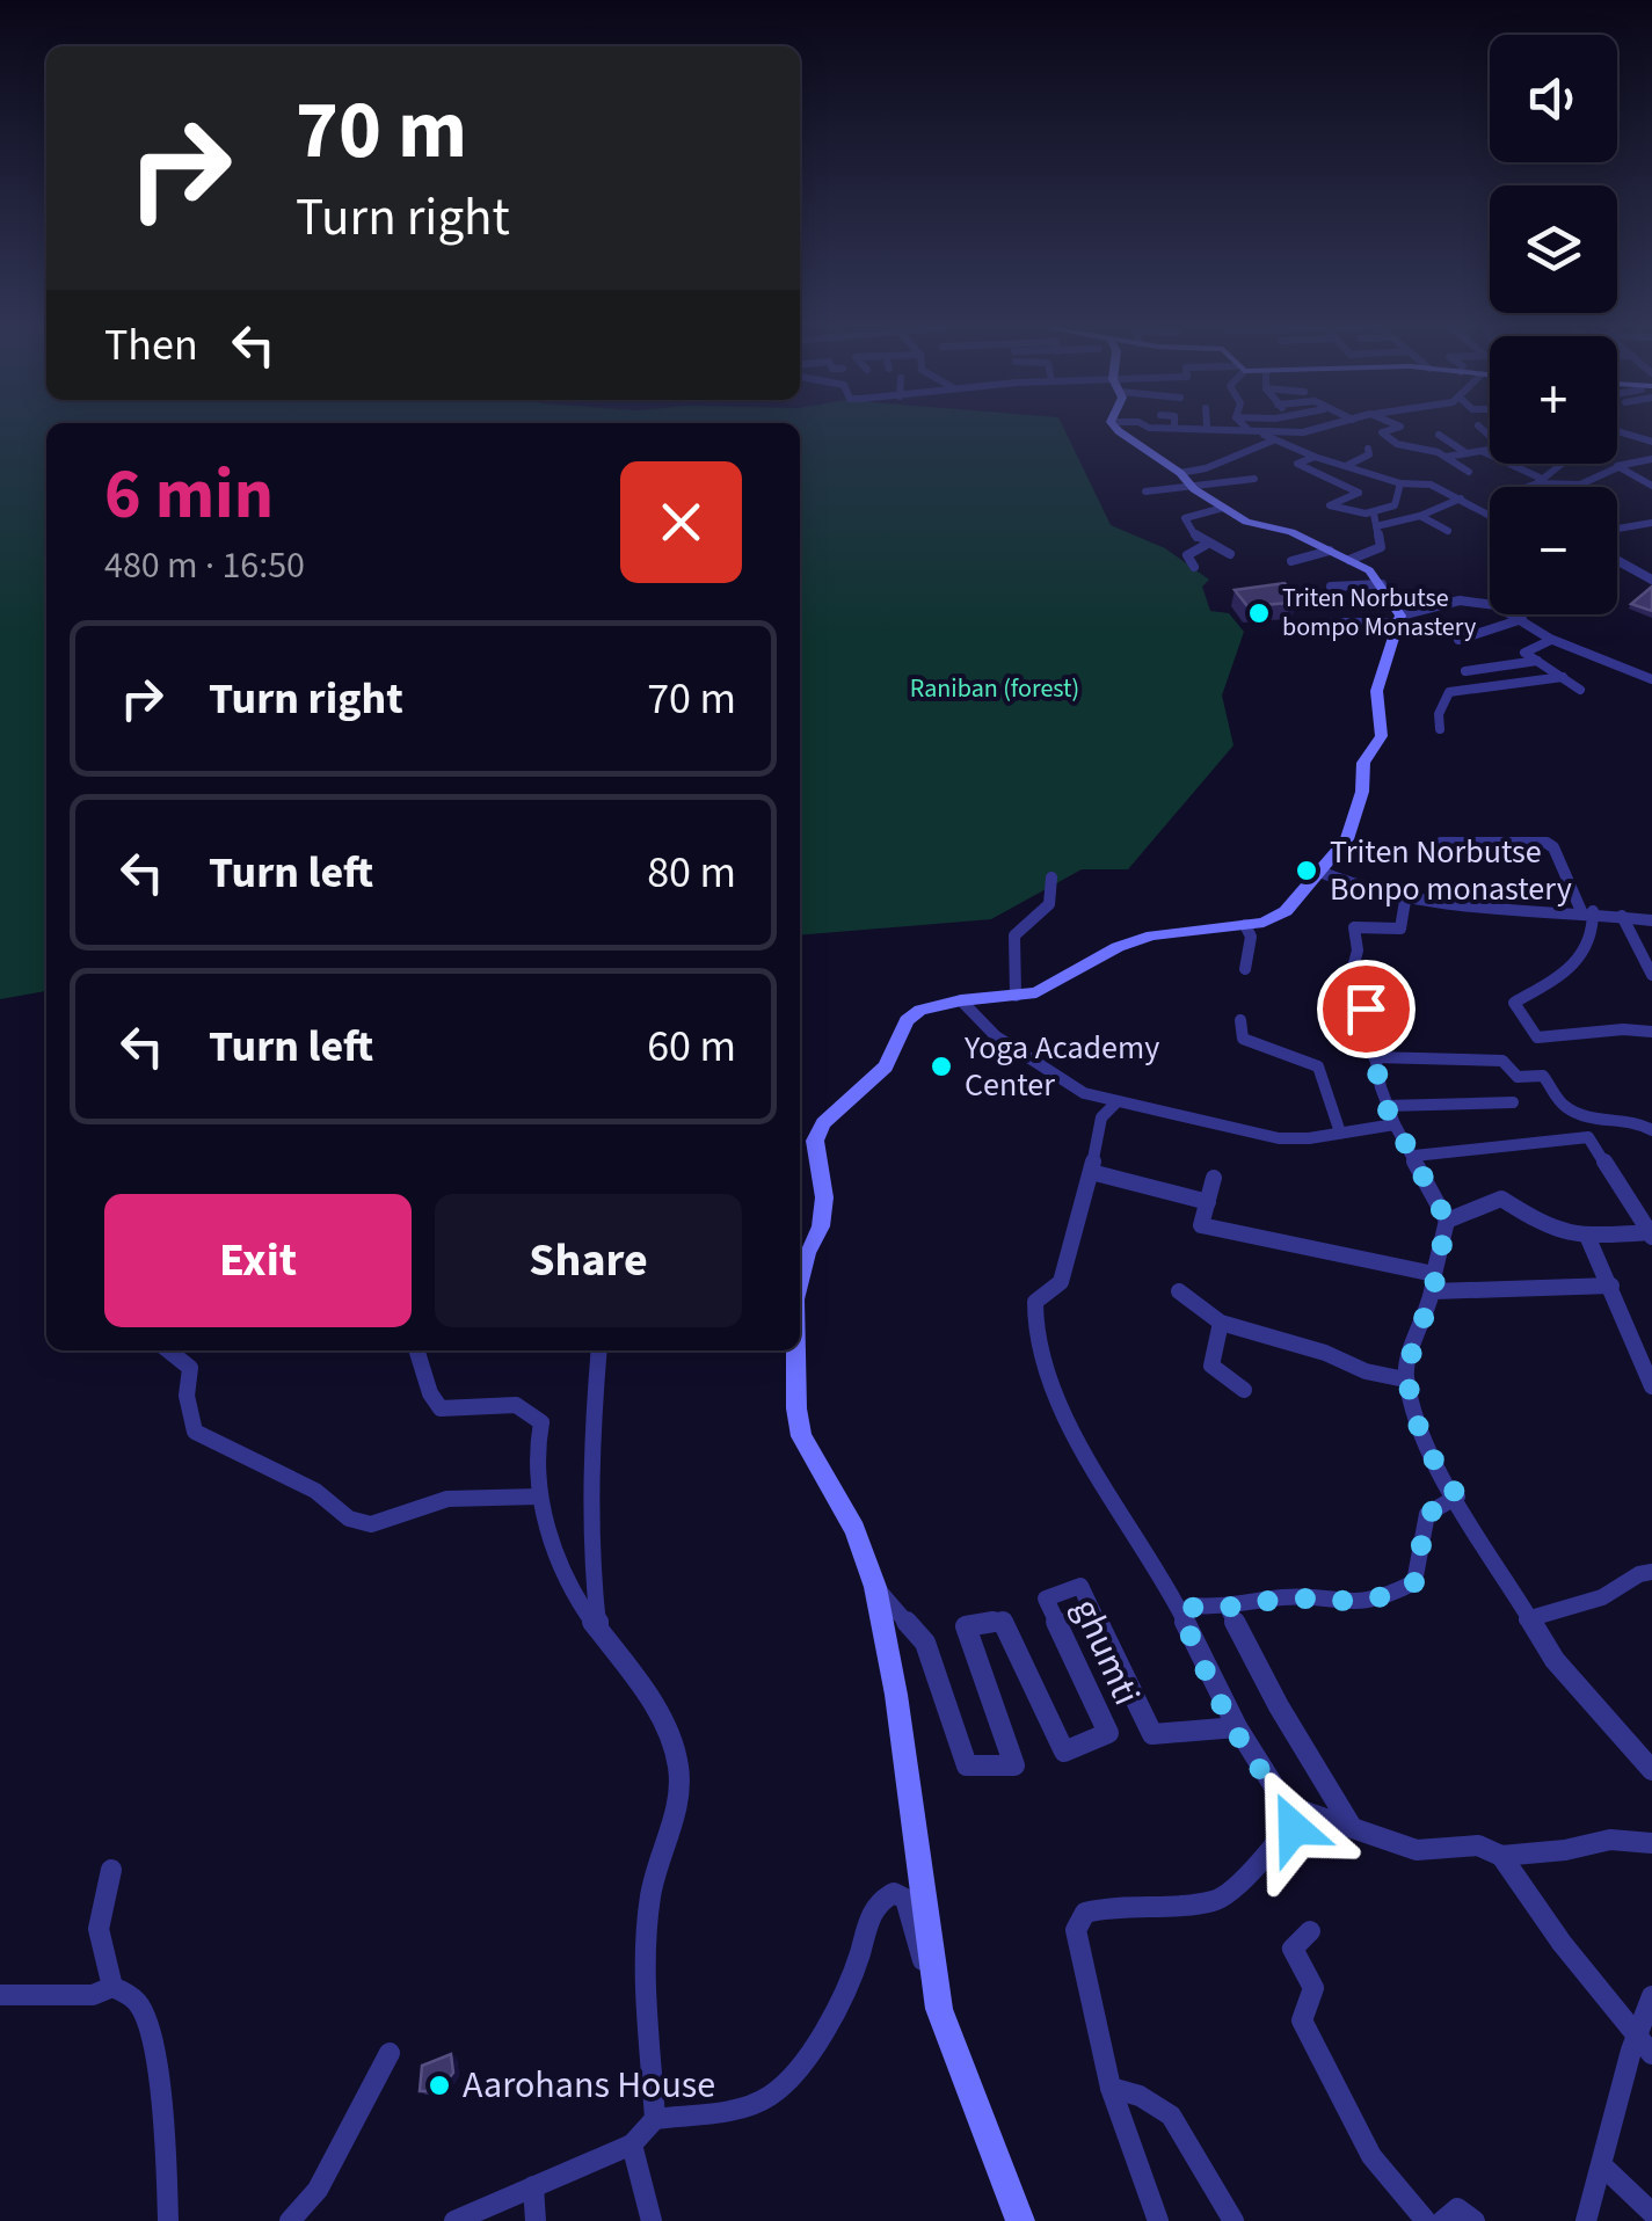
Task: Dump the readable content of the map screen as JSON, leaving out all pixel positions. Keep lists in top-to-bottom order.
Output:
{
  "streets": {
    "street": ["ghumti"]
  },
  "parks": ["Raniban (forest)"],
  "places": [
    "Triten Norbutse bompo Monastery",
    "Triten Norbutse Bonpo monastery",
    "Yoga Academy Center",
    "Aarohans House"
  ],
  "page": {
    "map_buttons": ["+", "−"],
    "turn": ["70 m", "Turn right"],
    "then": "Then",
    "heading": ["6 min", "480 m · 16:50"],
    "list": [
      {
        "name": "Turn right",
        "value": "70 m"
      },
      {
        "name": "Turn left",
        "value": "80 m"
      },
      {
        "name": "Turn left",
        "value": "60 m"
      }
    ],
    "buttons": ["Exit", "Share"]
  }
}
